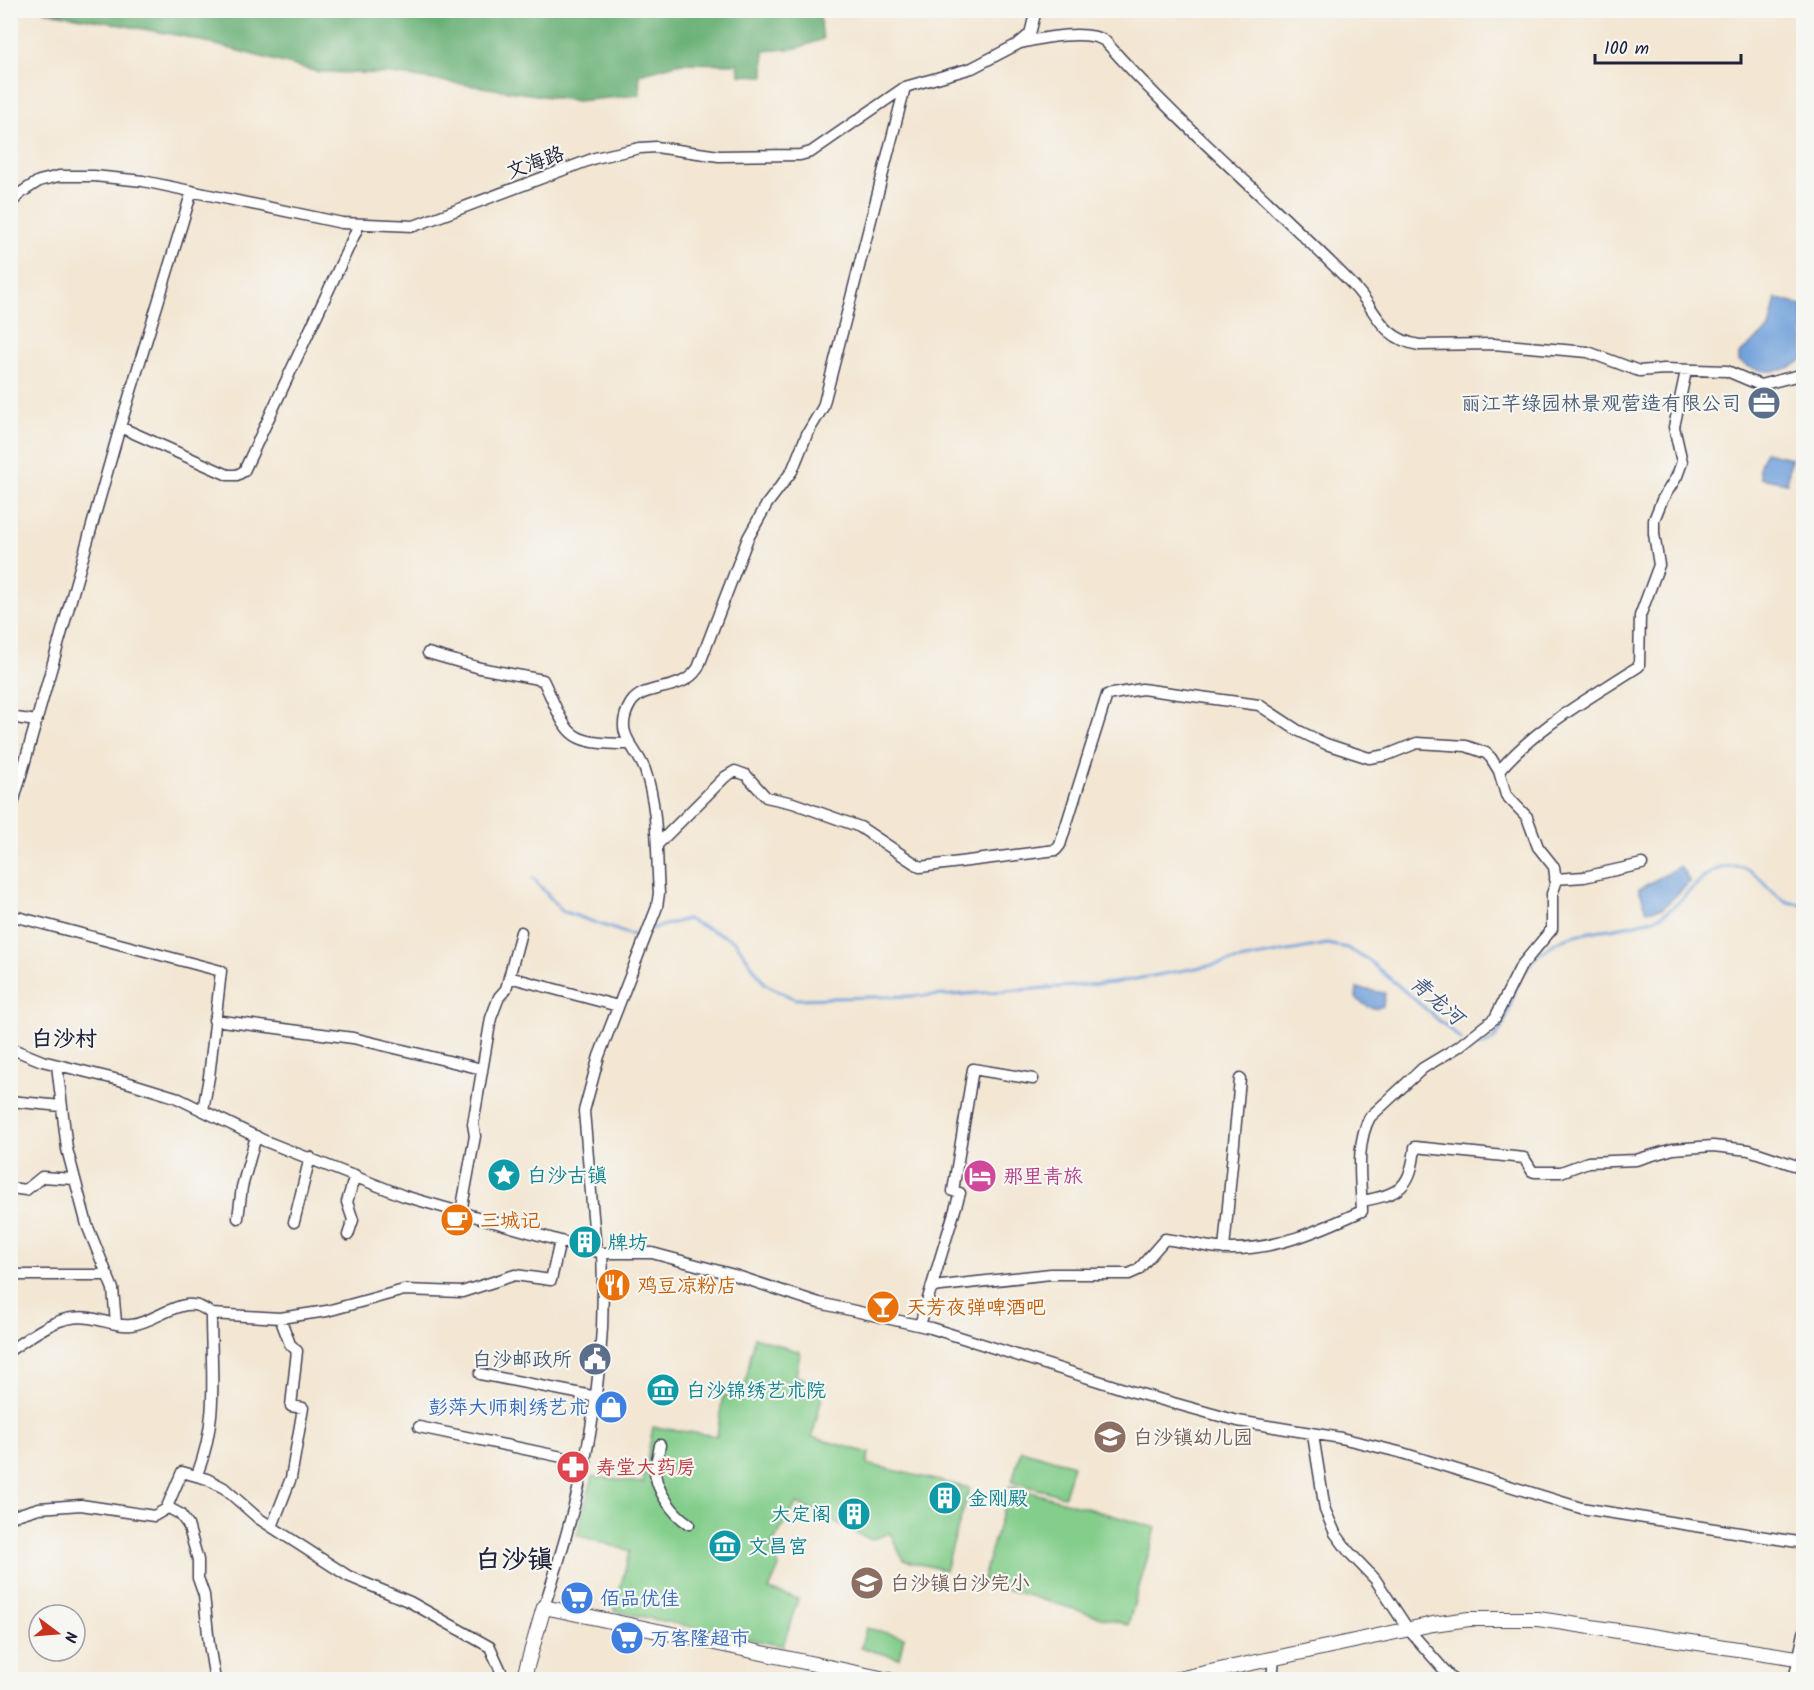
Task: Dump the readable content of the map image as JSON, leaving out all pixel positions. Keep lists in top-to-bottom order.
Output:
{
  "streets": {
    "street": ["文海路"]
  },
  "districts": ["白沙村", "白沙镇"],
  "water": ["青龙河"],
  "places": {
    "office": ["丽江芊绿园林景观营造有限公司"],
    "place": ["白沙古镇"],
    "hotel": ["那里青旅"],
    "cafe": ["三城记"],
    "building": ["牌坊", "金刚殿", "大定阁"],
    "restaurant": ["鸡豆凉粉店"],
    "bar": ["天芳夜弹啤酒吧"],
    "public building": ["白沙邮政所"],
    "museum": ["白沙锦绣艺术院", "文昌宫"],
    "shop": ["彭萍大师刺绣艺术"],
    "school or university": ["白沙镇幼儿园", "白沙镇白沙完小"],
    "pharmacy": ["寿堂大药房"],
    "supermarket": ["佰品优佳", "万客隆超市"]
  },
  "scale_bar": "100 m",
  "north": "right"
}
